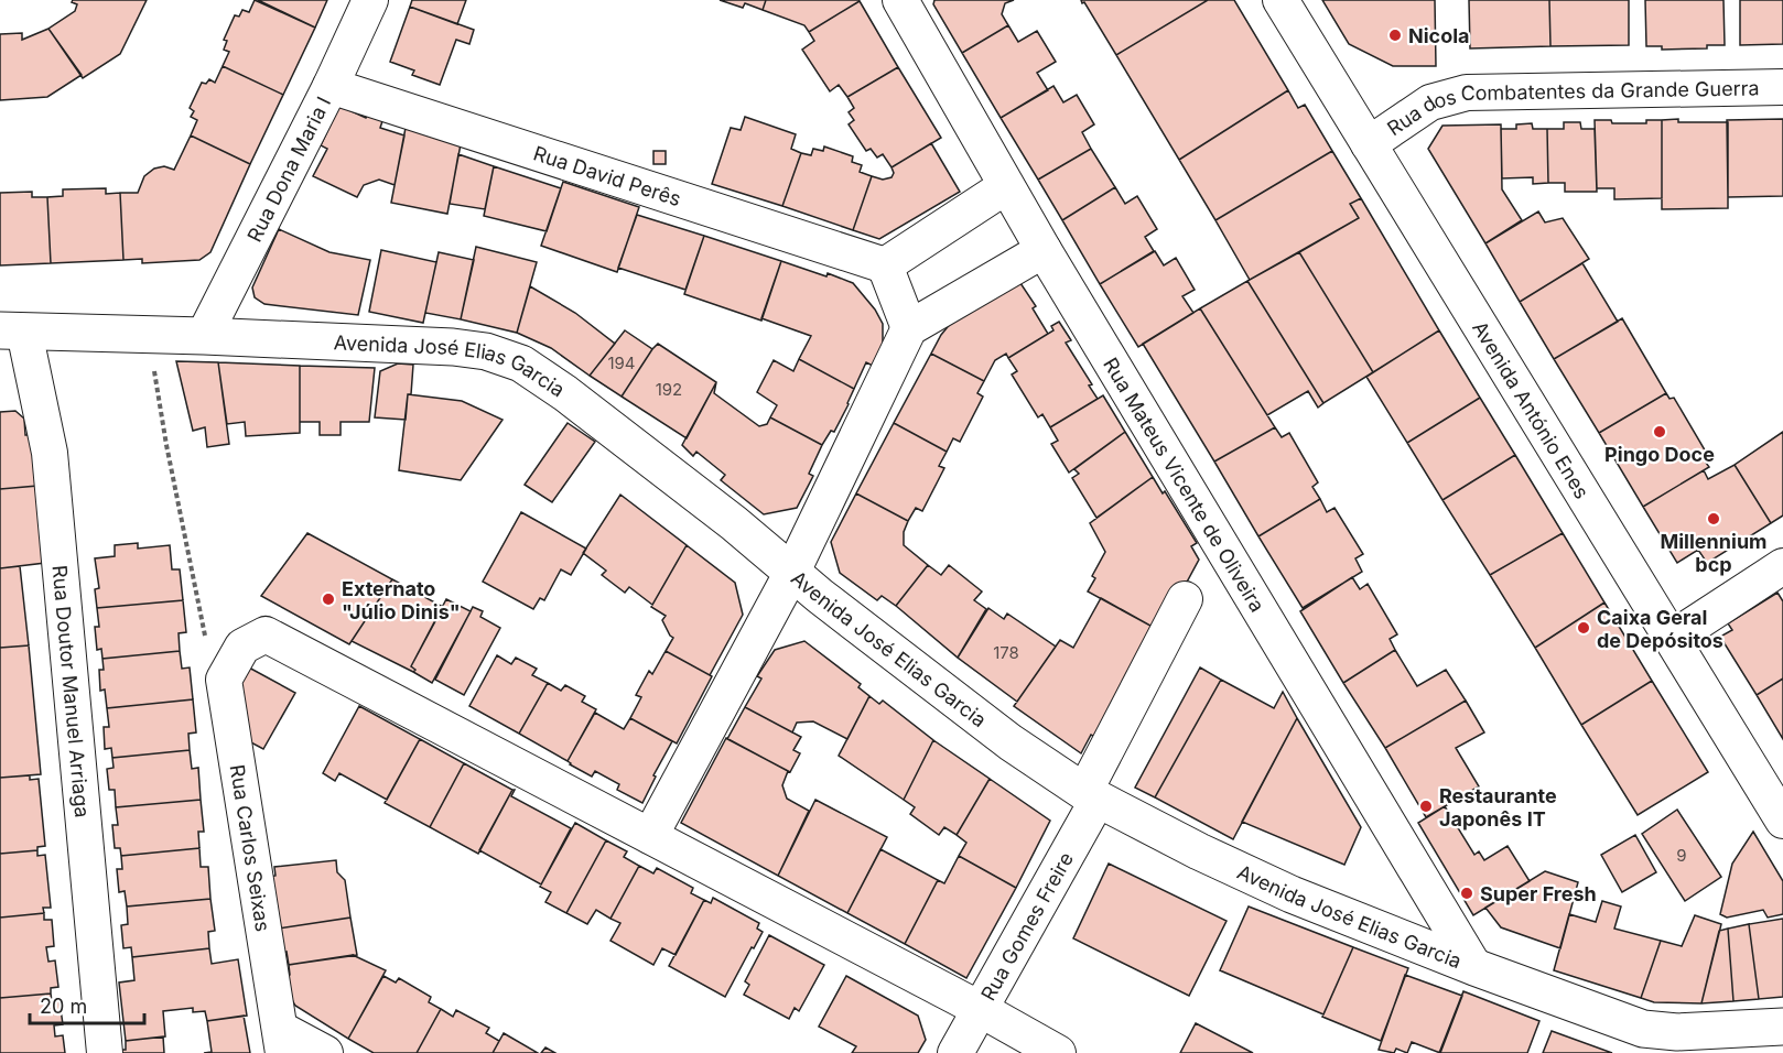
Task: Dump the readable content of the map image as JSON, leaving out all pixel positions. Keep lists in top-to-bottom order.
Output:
{
  "streets": {
    "street": [
      "Rua dos Combatentes da Grande Guerra",
      "Rua Dona Maria I",
      "Rua David Perês",
      "Avenida José Elias Garcia",
      "Avenida António Enes",
      "Rua Mateus Vicente de Oliveira",
      "Rua Doutor Manuel Arriaga",
      "Rua Carlos Seixas",
      "Rua Gomes Freire"
    ]
  },
  "crossings": [
    ["Rua dos Combatentes da Grande Guerra", "Avenida António Enes"],
    ["Rua Dona Maria I", "Rua David Perês"],
    ["Rua Dona Maria I", "Avenida José Elias Garcia"],
    ["Avenida José Elias Garcia", "Rua Mateus Vicente de Oliveira"],
    ["Avenida José Elias Garcia", "Rua Doutor Manuel Arriaga"],
    ["Avenida José Elias Garcia", "Rua Gomes Freire"]
  ],
  "places": [
    "Nicola",
    "Pingo Doce",
    "Millennium bcp",
    "Externato \"Júlio Dinis\"",
    "Caixa Geral de Depósitos",
    "Restaurante Japonês IT",
    "Super Fresh"
  ],
  "house_numbers": [
    "194",
    "192",
    "178",
    "9"
  ],
  "scale_bar": "20 m"
}
